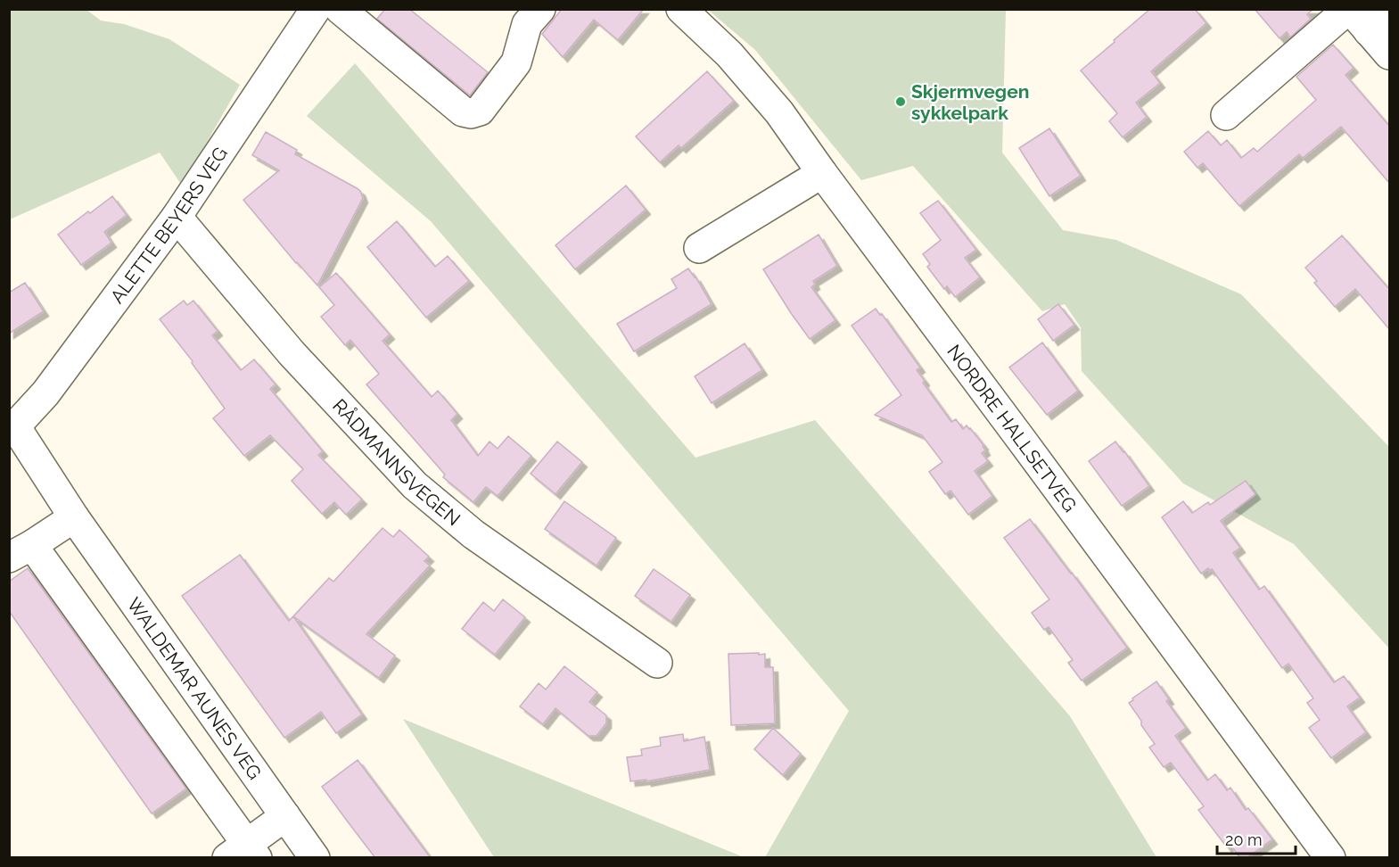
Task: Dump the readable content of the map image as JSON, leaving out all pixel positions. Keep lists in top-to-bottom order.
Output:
{
  "streets": {
    "street": [
      "ALETTE BEYERS VEG",
      "NORDRE HALLSETVEG",
      "RÅDMANNSVEGEN",
      "WALDEMAR AUNES VEG"
    ]
  },
  "crossings": [
    ["ALETTE BEYERS VEG", "RÅDMANNSVEGEN"],
    ["ALETTE BEYERS VEG", "WALDEMAR AUNES VEG"]
  ],
  "places": ["Skjermvegen sykkelpark"],
  "scale_bar": "20 m"
}
